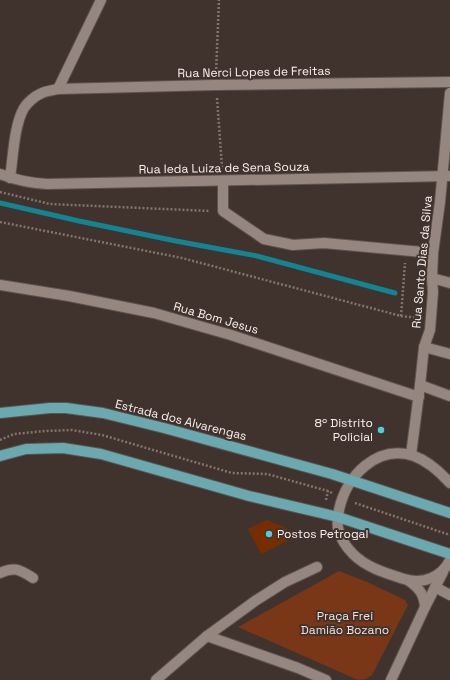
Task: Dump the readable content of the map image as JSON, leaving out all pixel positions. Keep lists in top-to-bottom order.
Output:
{
  "streets": {
    "main road": ["Estrada dos Alvarengas"],
    "street": [
      "Rua Nerci Lopes de Freitas",
      "Rua Ieda Luiza de Sena Souza",
      "Rua Santo Dias da Silva",
      "Rua Bom Jesus"
    ]
  },
  "crossings": [
    ["Rua Nerci Lopes de Freitas", "Rua Ieda Luiza de Sena Souza"],
    ["Rua Ieda Luiza de Sena Souza", "Rua Santo Dias da Silva"],
    ["Rua Santo Dias da Silva", "Rua Bom Jesus"]
  ],
  "parks": ["Praça Frei Damião Bozano"],
  "places": ["8º Distrito Policial", "Postos Petrogal"]
}
